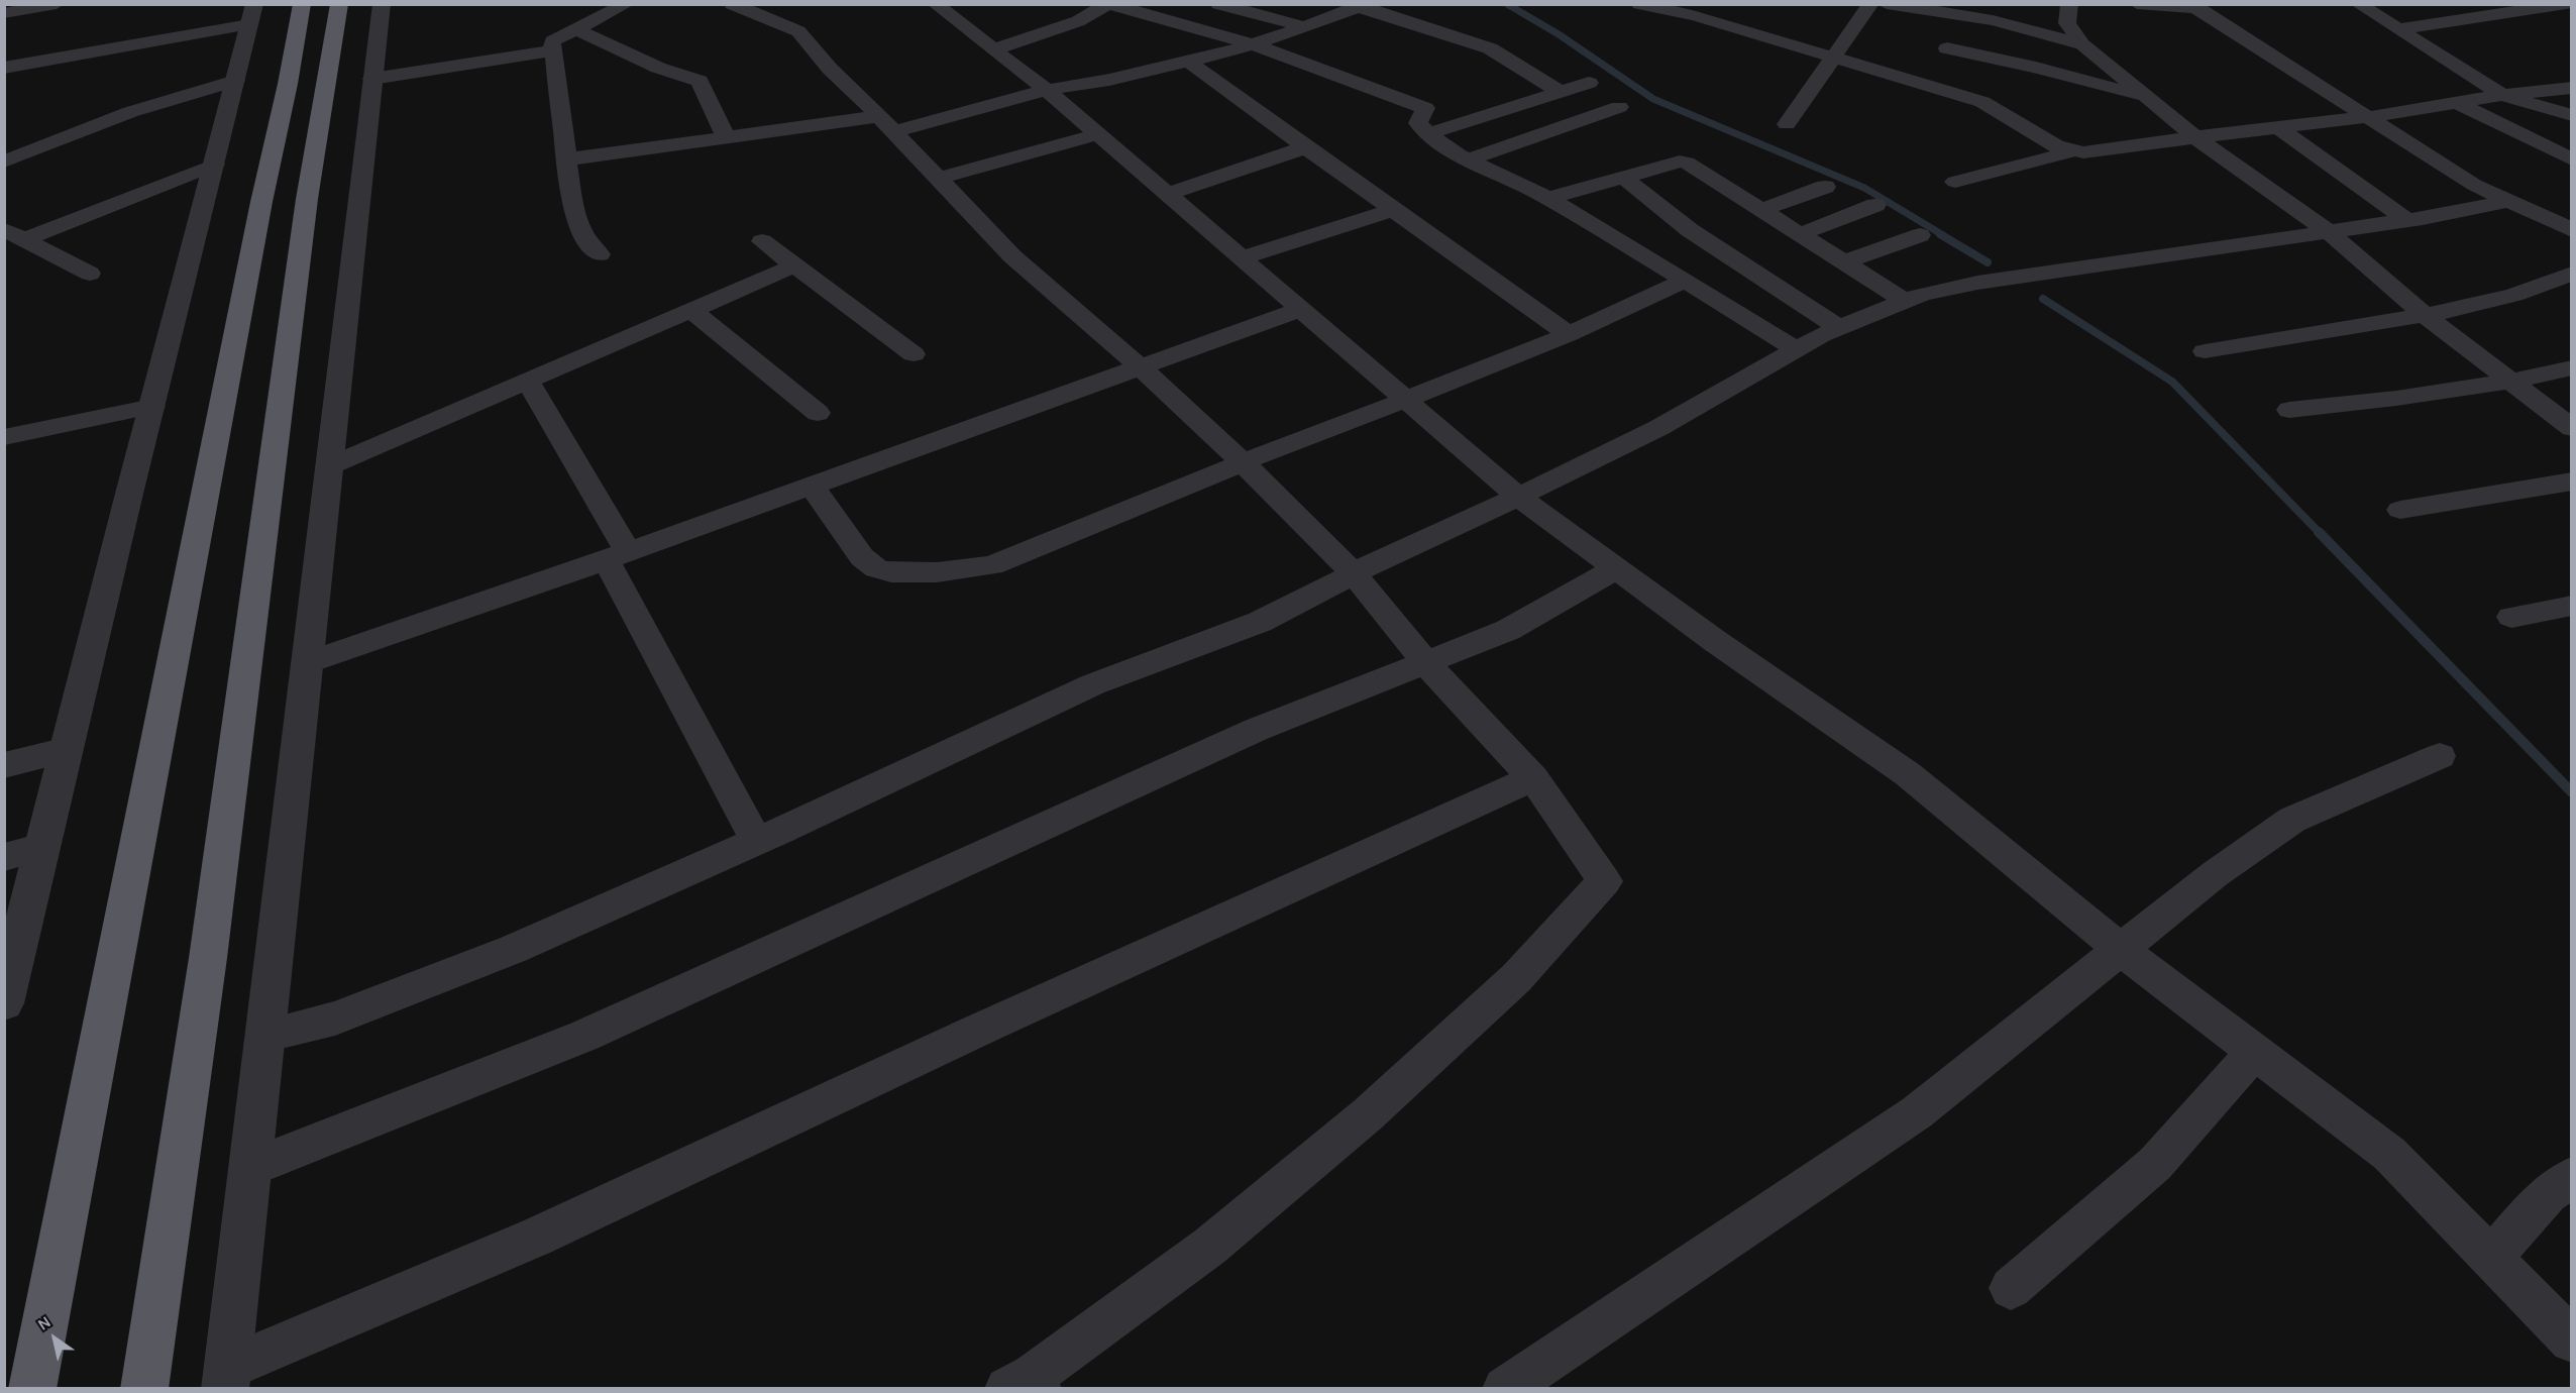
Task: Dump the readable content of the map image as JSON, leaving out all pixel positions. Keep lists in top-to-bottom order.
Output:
{
  "north": "top left"
}
